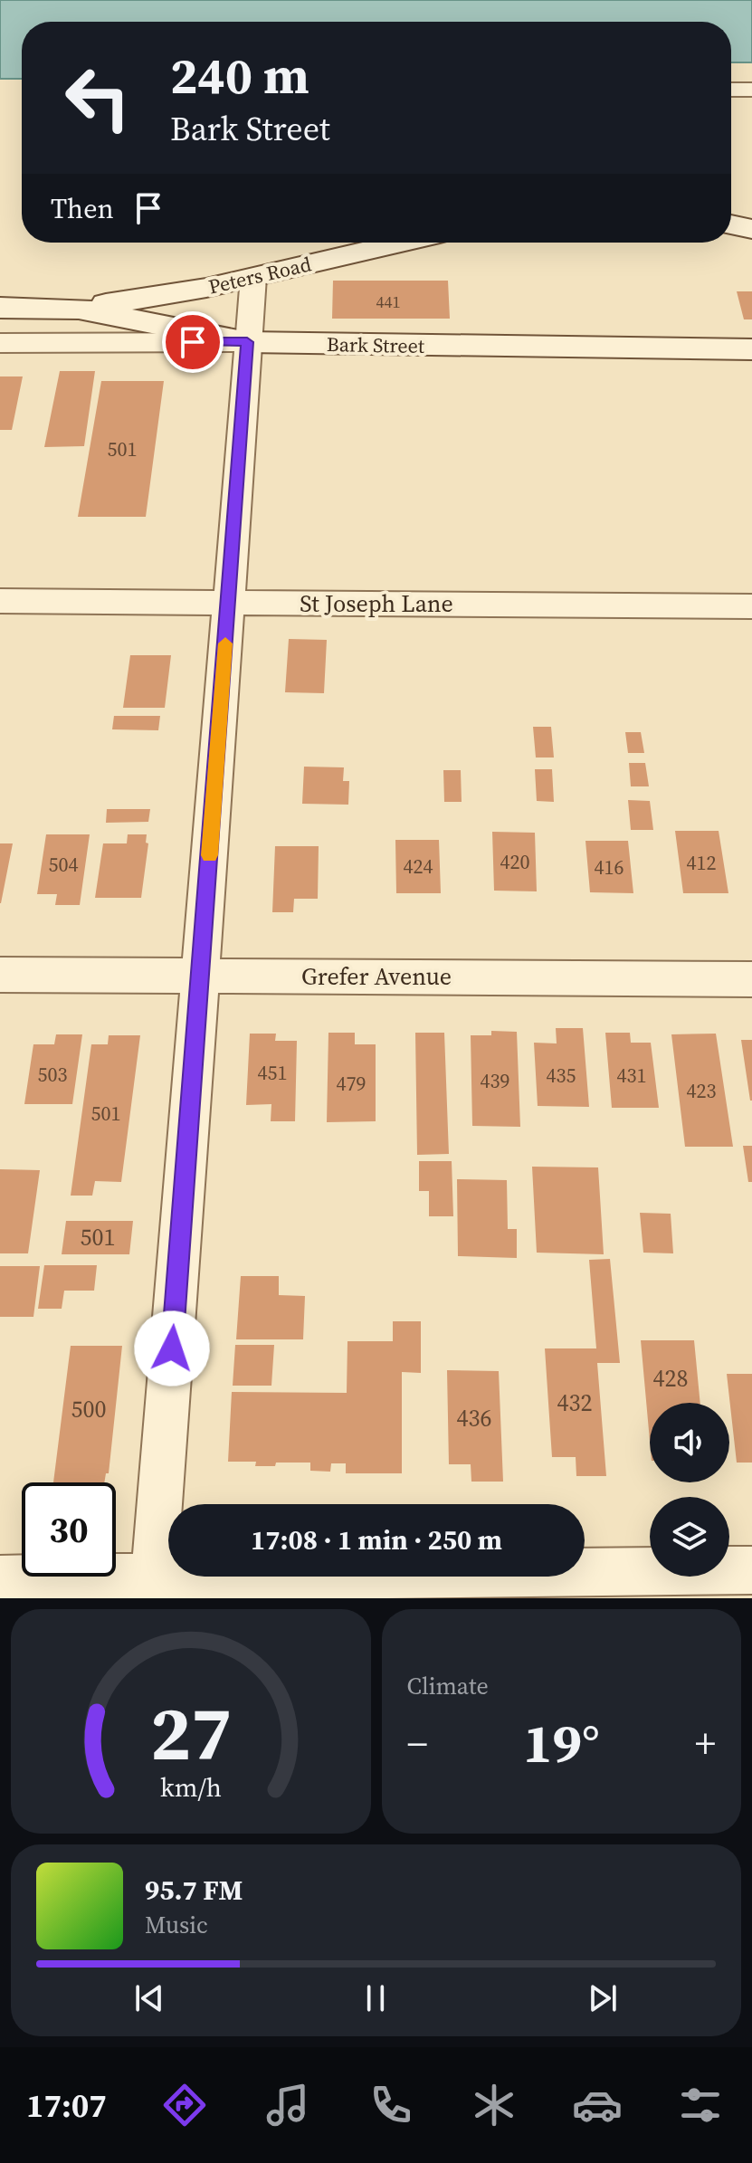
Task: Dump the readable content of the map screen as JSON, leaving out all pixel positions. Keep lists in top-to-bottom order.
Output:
{
  "streets": {
    "main road": ["Peters Road", "Bark Street"],
    "street": ["St Joseph Lane", "Grefer Avenue"]
  },
  "crossings": [
    ["Peters Road", "Bark Street"]
  ],
  "house_numbers": [
    "441",
    "501",
    "420",
    "412",
    "504",
    "424",
    "416",
    "451",
    "503",
    "435",
    "431",
    "439",
    "479",
    "423",
    "501",
    "501",
    "428",
    "432",
    "500",
    "436"
  ],
  "page": {
    "turn": ["240 m", "Bark Street"],
    "then": "Then",
    "limit": "30",
    "trip": "17:08 · 1 min · 250 m",
    "tile": "Climate",
    "heat": ["−", "19°", "+"],
    "song": ["95.7 FM", "Music"],
    "tabs": "17:07",
    "gauge": ["27", "km/h"]
  }
}
